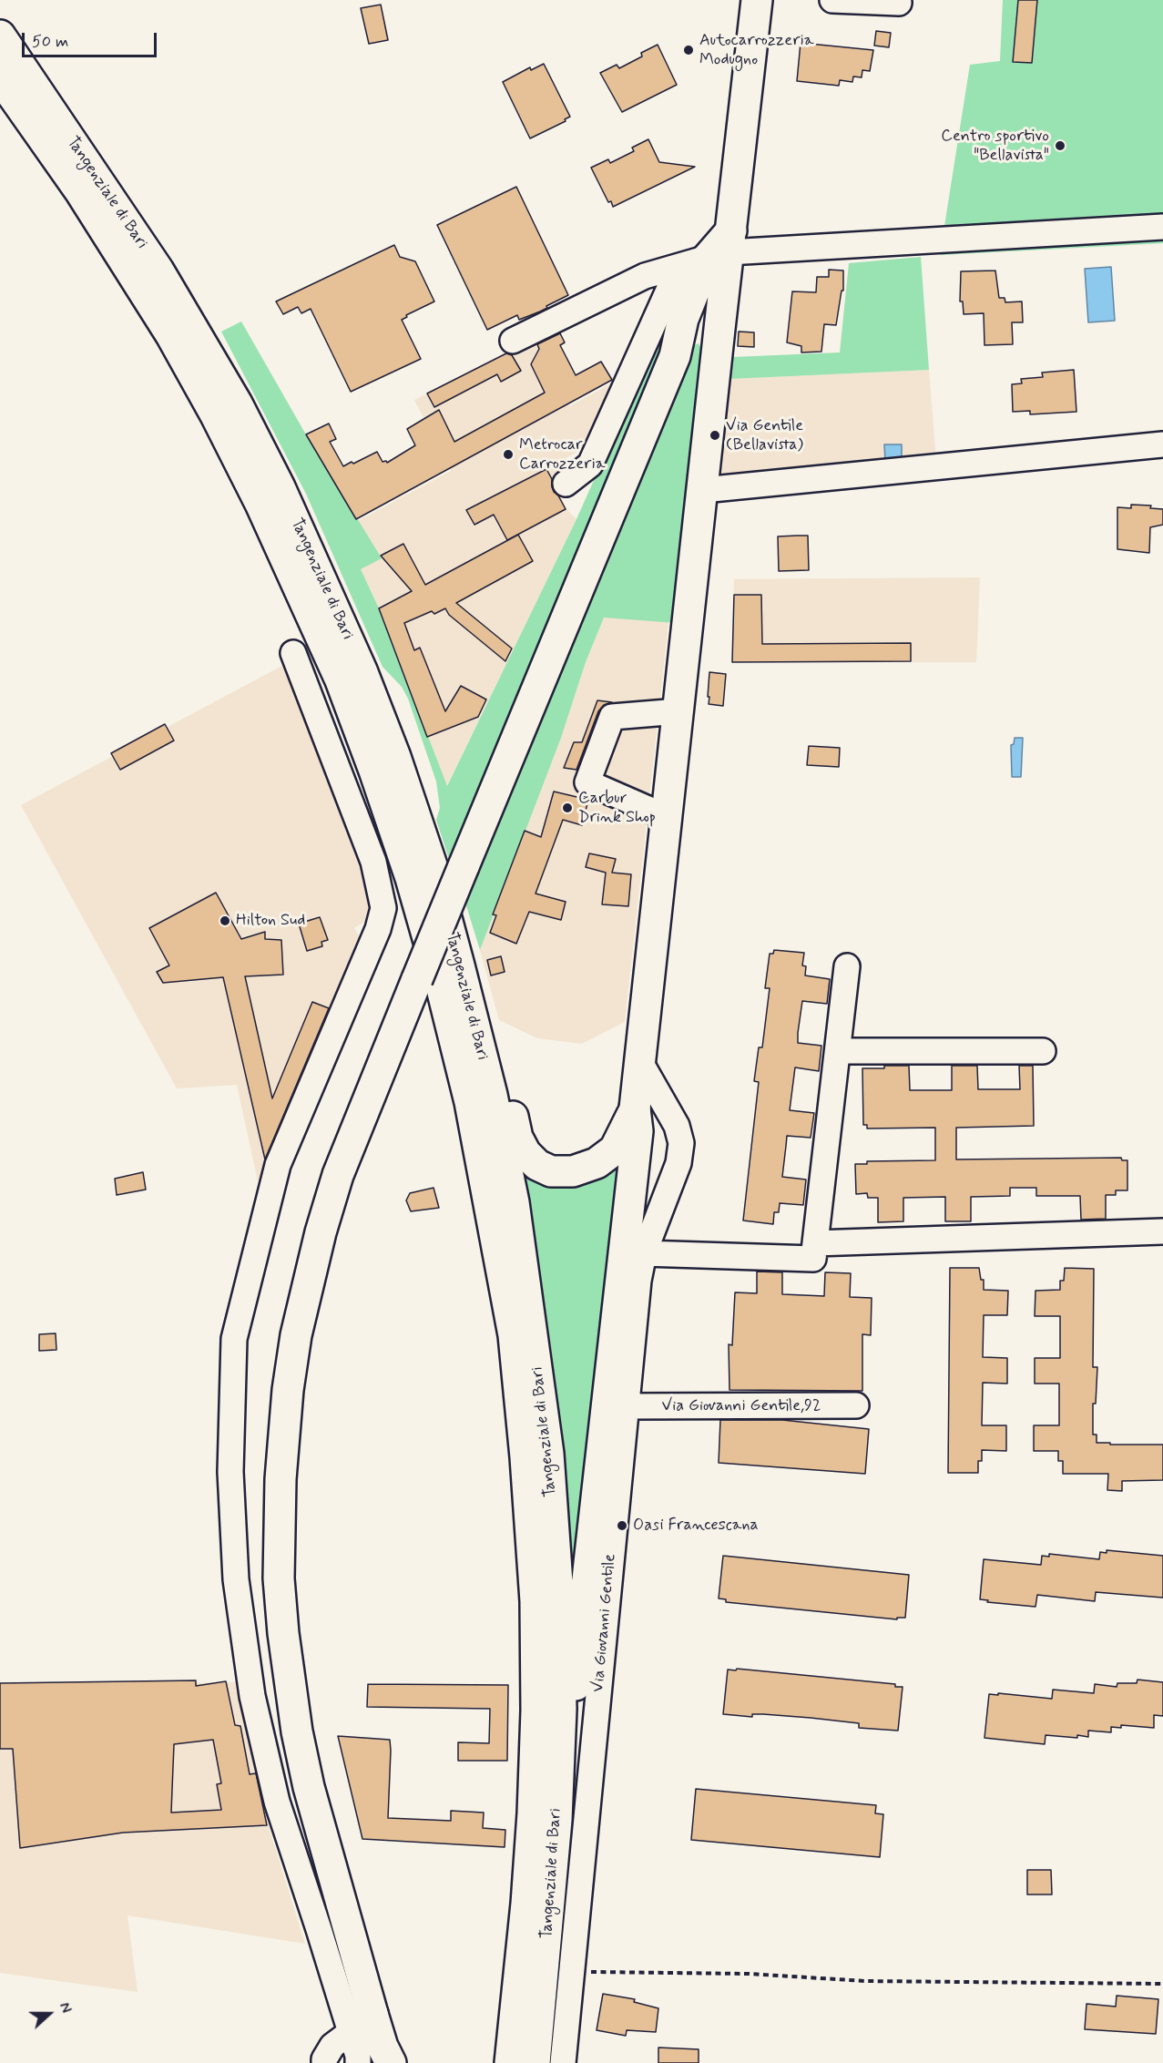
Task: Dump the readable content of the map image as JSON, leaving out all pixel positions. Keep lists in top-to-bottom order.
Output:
{
  "streets": {
    "main road": ["Tangenziale di Bari"],
    "street": ["Via Giovanni Gentile,92", "Via Giovanni Gentile"]
  },
  "crossings": [
    ["Via Giovanni Gentile,92", "Via Giovanni Gentile"]
  ],
  "places": [
    "Autocarrozzeria Modugno",
    "Centro sportivo \"Bellavista\"",
    "Via Gentile (Bellavista)",
    "Metrocar Carrozzeria",
    "Carbur Drink Shop",
    "Hilton Sud",
    "Oasi Francescana"
  ],
  "scale_bar": "50 m",
  "north": "right"
}
